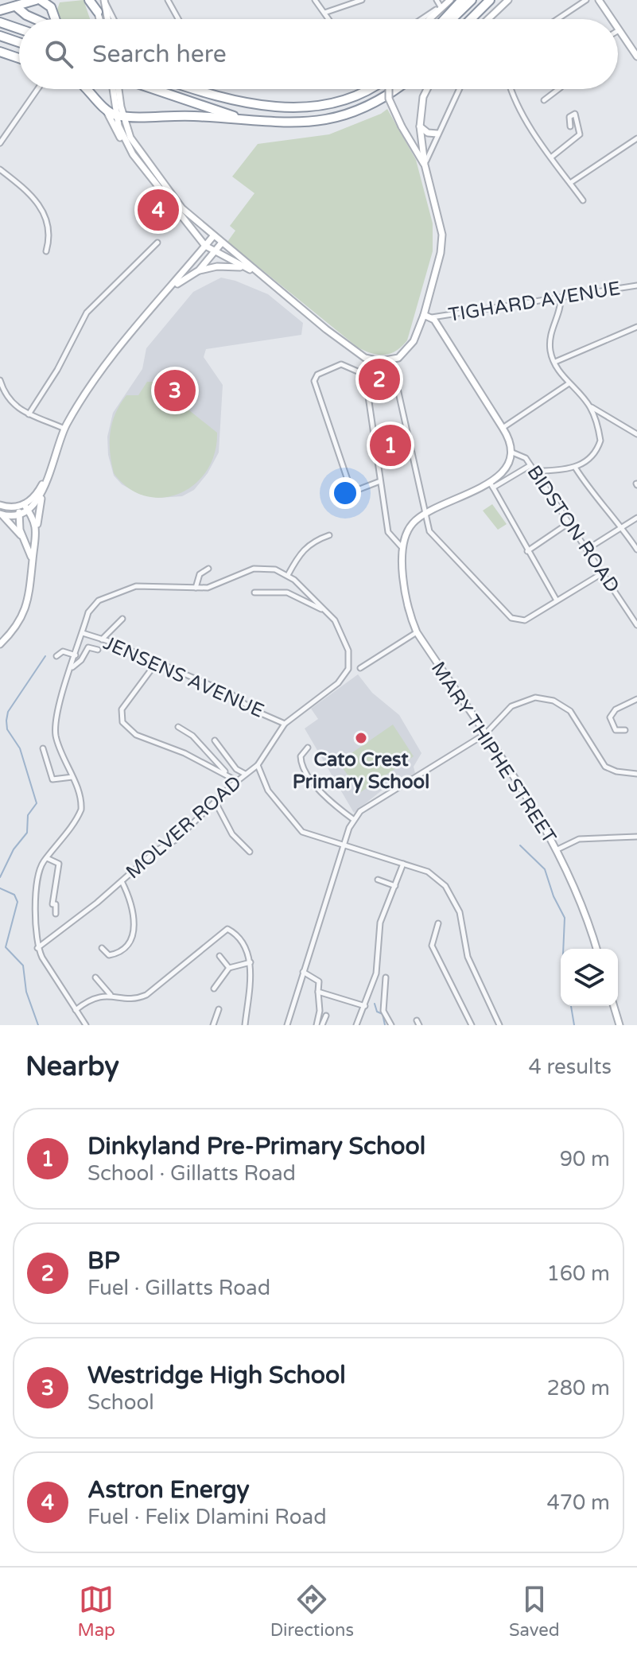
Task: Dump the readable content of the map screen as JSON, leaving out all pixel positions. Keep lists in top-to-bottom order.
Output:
{
  "streets": {
    "main road": ["BIDSTON ROAD", "MARY THIPHE STREET"],
    "street": ["TIGHARD AVENUE", "JENSENS AVENUE", "MOLVER ROAD"]
  },
  "crossings": [
    ["TIGHARD AVENUE", "BIDSTON ROAD"],
    ["JENSENS AVENUE", "MOLVER ROAD"]
  ],
  "places": ["Cato Crest Primary School"],
  "page": {
    "search": "Search here",
    "pins": [
      "4",
      "2",
      "3",
      "1"
    ],
    "heading": ["Nearby", "4 results"],
    "list": [
      {
        "mark": "1",
        "name": "Dinkyland Pre-Primary School",
        "note": "School · Gillatts Road",
        "value": "90 m"
      },
      {
        "mark": "2",
        "name": "BP",
        "note": "Fuel · Gillatts Road",
        "value": "160 m"
      },
      {
        "mark": "3",
        "name": "Westridge High School",
        "note": "School",
        "value": "280 m"
      },
      {
        "mark": "4",
        "name": "Astron Energy",
        "note": "Fuel · Felix Dlamini Road",
        "value": "470 m"
      }
    ],
    "nav": ["Map", "Directions", "Saved"]
  }
}
